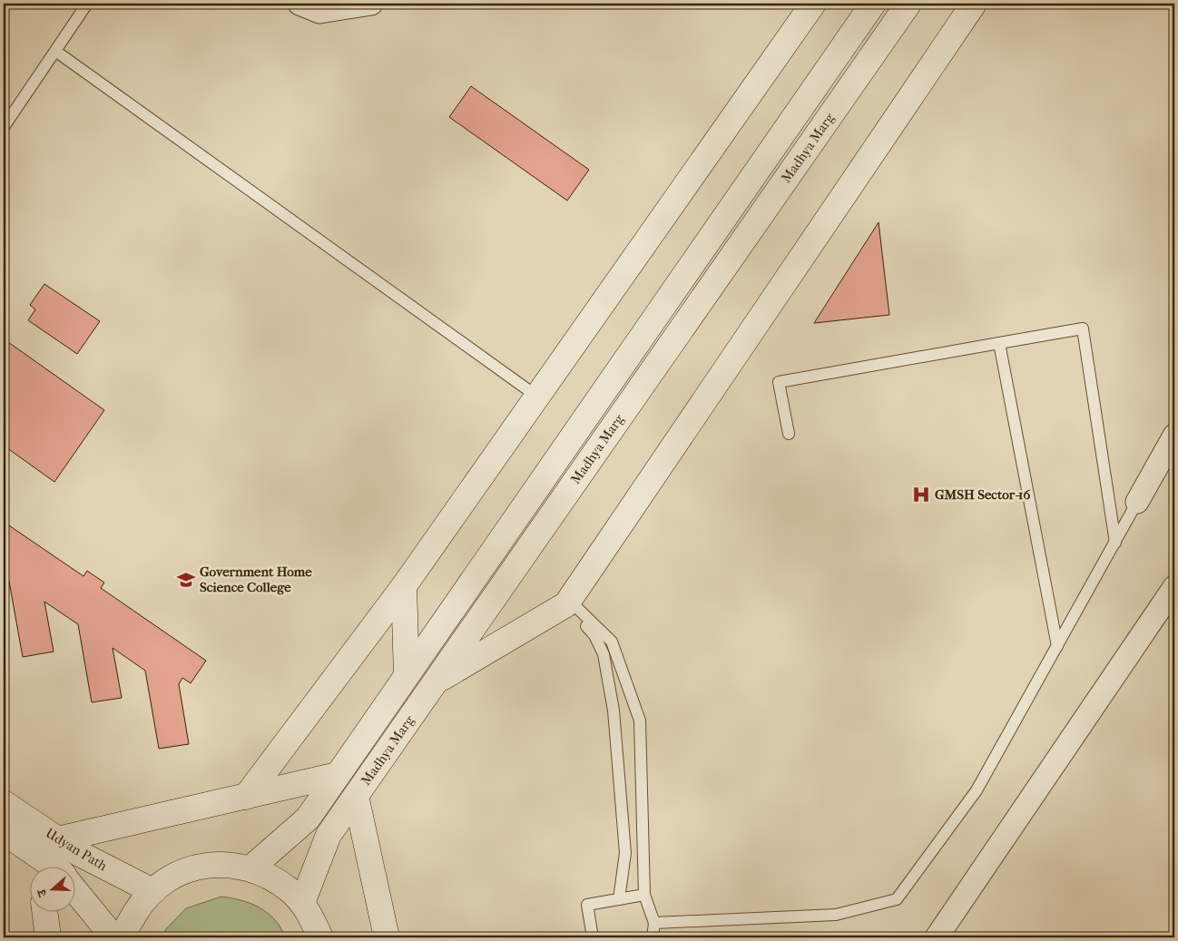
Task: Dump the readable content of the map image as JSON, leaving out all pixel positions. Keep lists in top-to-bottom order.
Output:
{
  "streets": {
    "main road": ["Madhya Marg", "Udyan Path"]
  },
  "places": {
    "hospital": ["GMSH Sector-16"],
    "school or university": ["Government Home Science College"]
  },
  "north": "left"
}
